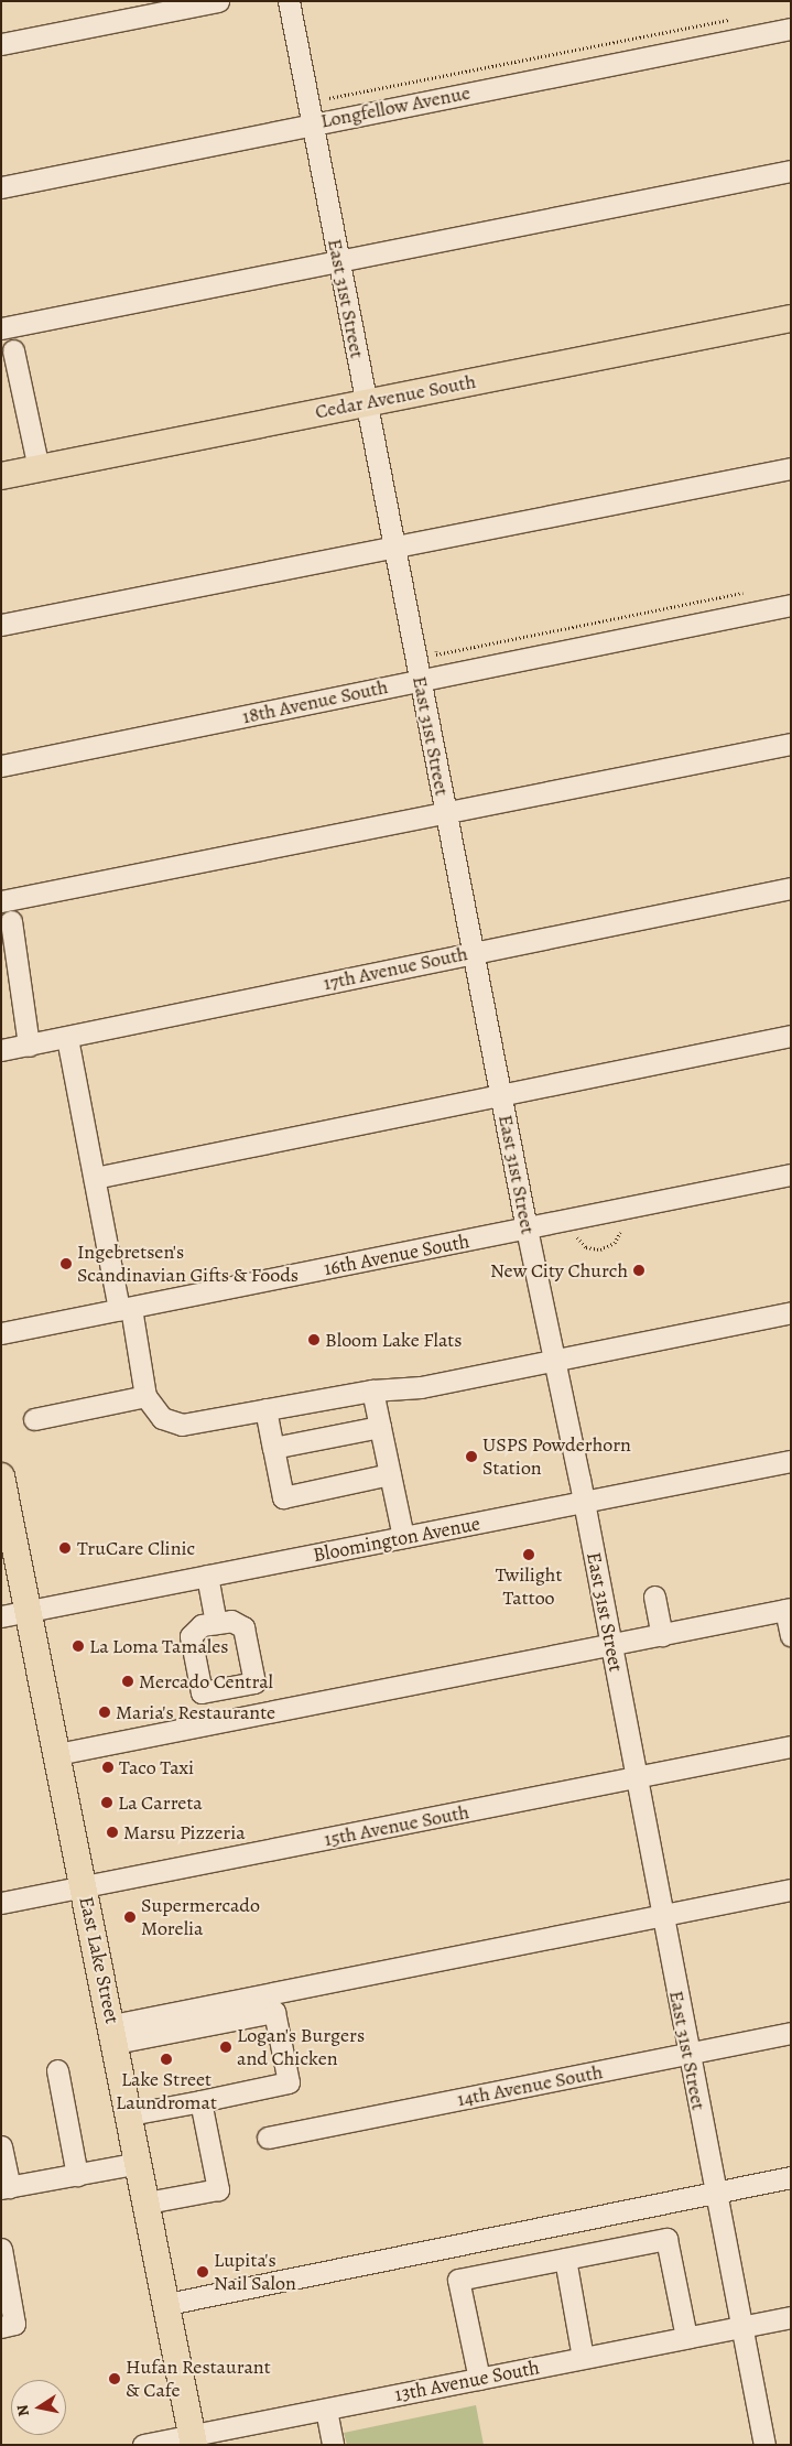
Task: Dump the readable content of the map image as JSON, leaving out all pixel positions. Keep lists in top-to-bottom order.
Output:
{
  "streets": {
    "main road": ["Cedar Avenue South", "East Lake Street"],
    "street": [
      "Longfellow Avenue",
      "East 31st Street",
      "18th Avenue South",
      "17th Avenue South",
      "16th Avenue South",
      "Bloomington Avenue",
      "15th Avenue South",
      "14th Avenue South",
      "13th Avenue South"
    ]
  },
  "crossings": [
    ["Longfellow Avenue", "East 31st Street"],
    ["East 31st Street", "Cedar Avenue South"],
    ["East 31st Street", "18th Avenue South"],
    ["East 31st Street", "17th Avenue South"],
    ["East 31st Street", "16th Avenue South"],
    ["East 31st Street", "Bloomington Avenue"],
    ["East 31st Street", "15th Avenue South"],
    ["East 31st Street", "14th Avenue South"],
    ["East 31st Street", "13th Avenue South"],
    ["Bloomington Avenue", "East Lake Street"],
    ["15th Avenue South", "East Lake Street"],
    ["East Lake Street", "13th Avenue South"]
  ],
  "places": [
    "Ingebretsen's Scandinavian Gifts & Foods",
    "New City Church",
    "Bloom Lake Flats",
    "USPS Powderhorn Station",
    "TruCare Clinic",
    "Twilight Tattoo",
    "La Loma Tamales",
    "Mercado Central",
    "Maria's Restaurante",
    "Taco Taxi",
    "La Carreta",
    "Marsu Pizzeria",
    "Supermercado Morelia",
    "Logan's Burgers and Chicken",
    "Lake Street Laundromat",
    "Lupita's Nail Salon",
    "Hufan Restaurant & Cafe"
  ],
  "north": "left"
}
